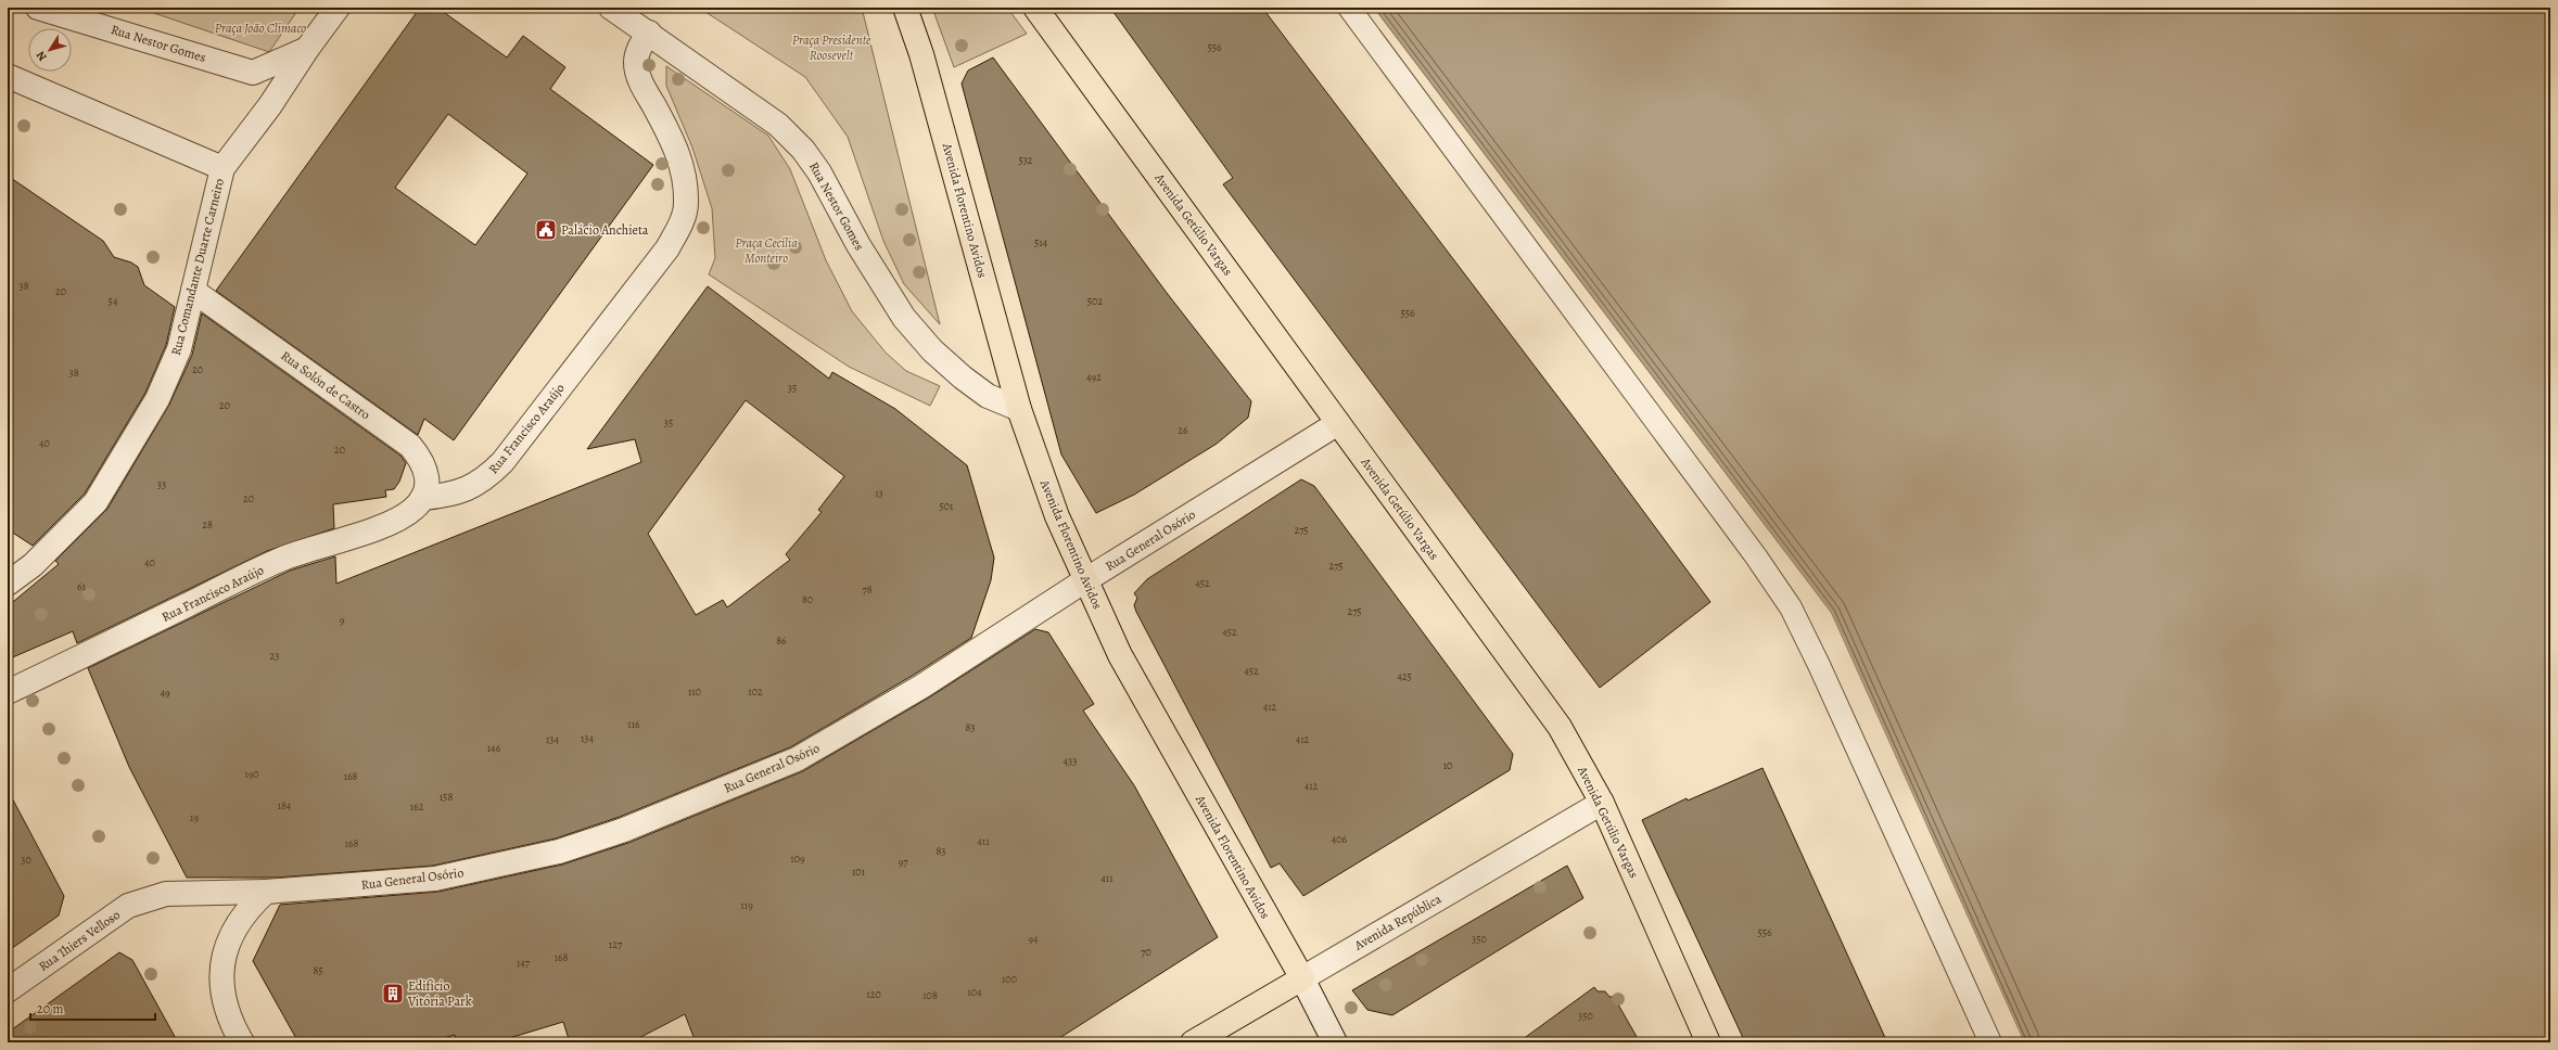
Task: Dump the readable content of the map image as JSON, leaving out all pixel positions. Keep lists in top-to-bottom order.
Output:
{
  "streets": {
    "main road": ["Avenida Florentino Avidos", "Avenida Getúlio Vargas", "Avenida República"],
    "street": [
      "Rua Nestor Gomes",
      "Rua Comandante Duarte Carneiro",
      "Rua Solón de Castro",
      "Rua Francisco Araújo",
      "Rua General Osório",
      "Rua Thiers Velloso"
    ]
  },
  "crossings": [
    ["Rua Nestor Gomes", "Avenida Florentino Avidos"],
    ["Rua Nestor Gomes", "Rua Francisco Araújo"],
    ["Avenida Florentino Avidos", "Rua General Osório"],
    ["Avenida Florentino Avidos", "Avenida República"],
    ["Avenida Getúlio Vargas", "Rua General Osório"],
    ["Avenida Getúlio Vargas", "Avenida República"],
    ["Rua Comandante Duarte Carneiro", "Rua Solón de Castro"],
    ["Rua Solón de Castro", "Rua Francisco Araújo"],
    ["Rua General Osório", "Rua Thiers Velloso"]
  ],
  "parks": ["Praça João Climaco", "Praça Presidente Roosevelt", "Praça Cecília Monteiro"],
  "places": {
    "public building": ["Palácio Anchieta"],
    "building": ["Edifício Vitória Park"]
  },
  "house_numbers": [
    "556",
    "532",
    "514",
    "38",
    "20",
    "54",
    "502",
    "556",
    "20",
    "38",
    "492",
    "35",
    "20",
    "35",
    "26",
    "40",
    "20",
    "33",
    "13",
    "20",
    "501",
    "28",
    "275",
    "40",
    "275",
    "452",
    "61",
    "78",
    "80",
    "275",
    "9",
    "452",
    "86",
    "23",
    "452",
    "425",
    "110",
    "102",
    "49",
    "412",
    "116",
    "83",
    "134",
    "134",
    "412",
    "146",
    "433",
    "10",
    "190",
    "168",
    "412",
    "158",
    "184",
    "162",
    "19",
    "406",
    "411",
    "168",
    "83",
    "109",
    "30",
    "97",
    "101",
    "411",
    "119",
    "556",
    "94",
    "350",
    "127",
    "70",
    "168",
    "147",
    "85",
    "100",
    "104",
    "120",
    "108",
    "350"
  ],
  "scale_bar": "20 m",
  "north": "bottom left"
}
